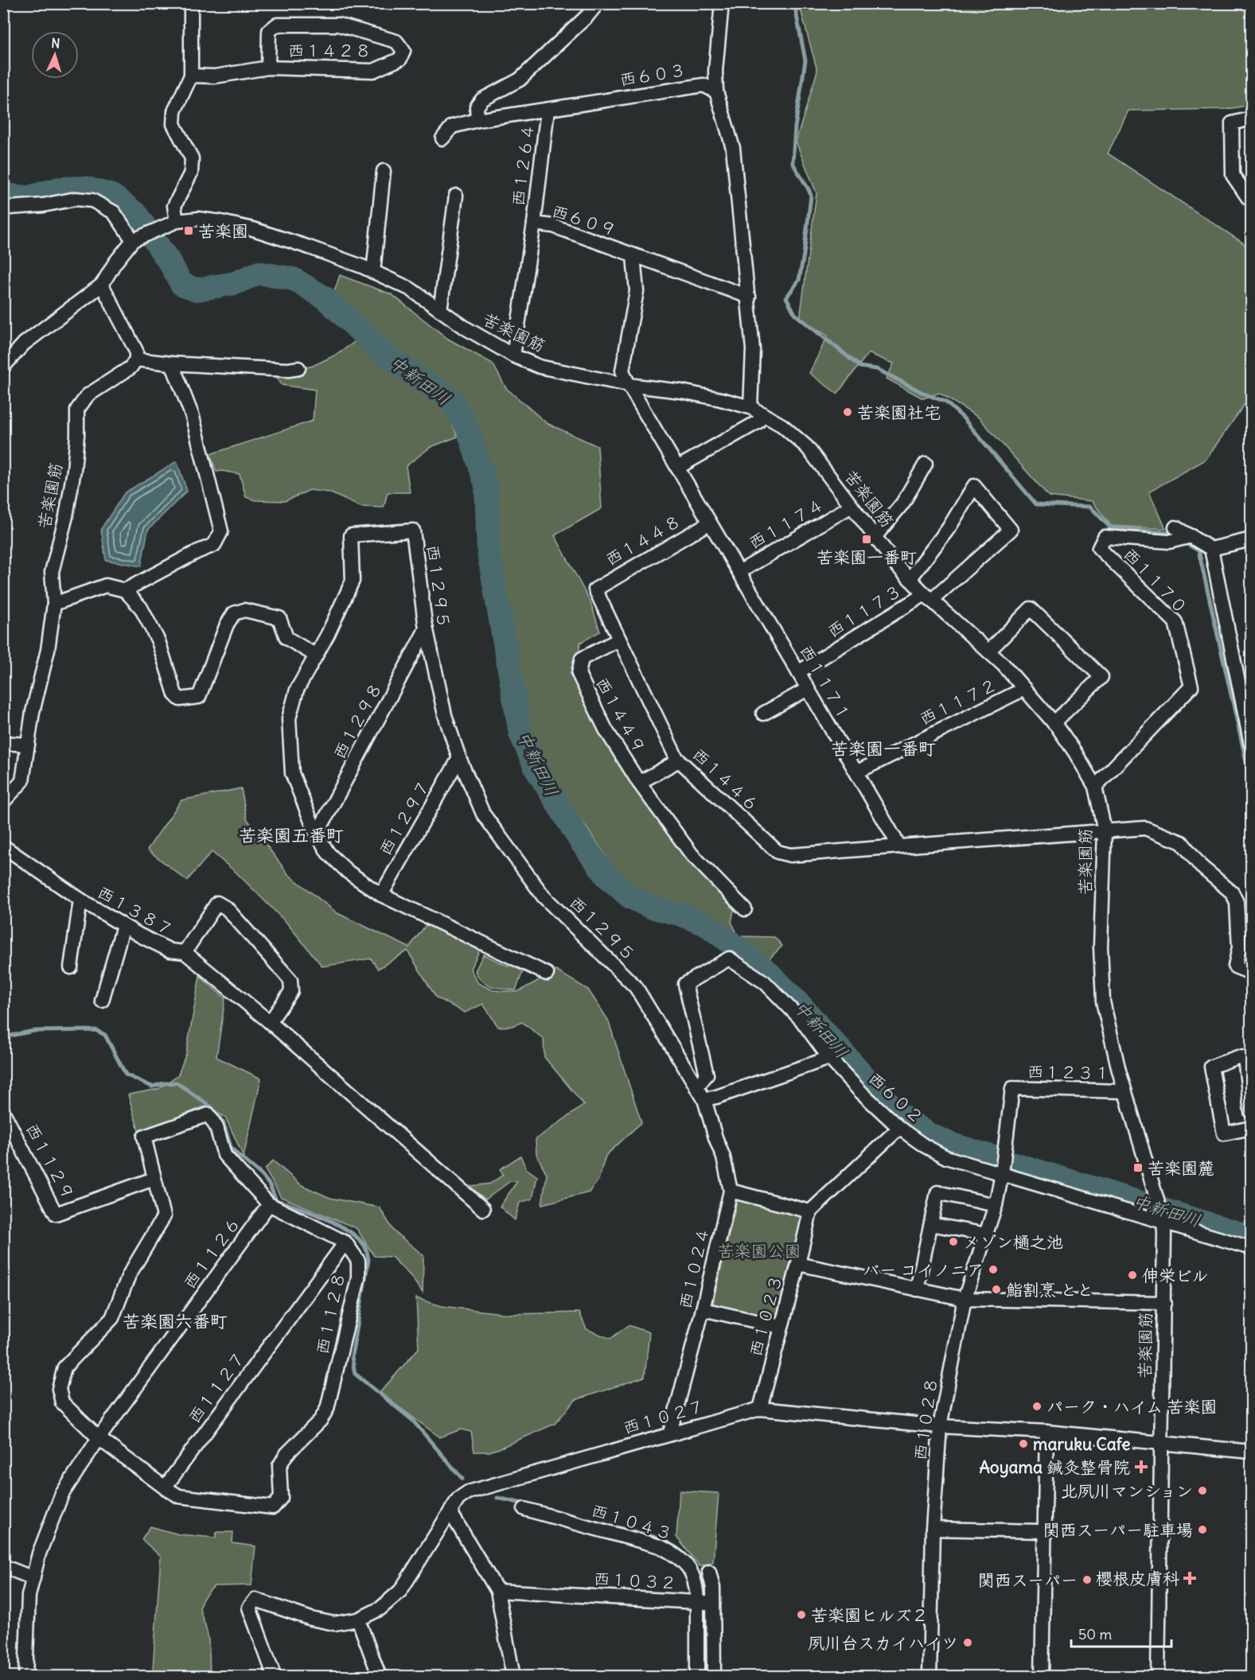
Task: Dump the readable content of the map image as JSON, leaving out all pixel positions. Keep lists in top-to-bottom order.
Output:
{
  "streets": {
    "street": [
      "西１４２８",
      "西６０３",
      "西１２６４",
      "西６０９",
      "苦楽園筋",
      "西１１７４",
      "西１４４８",
      "西１１７０",
      "西１２９５",
      "西１１７３",
      "西１１７１",
      "西１１７２",
      "西１４４９",
      "西１２９８",
      "西１４４６",
      "西１２９７",
      "西１３８７",
      "西１２３１",
      "西６０２",
      "西１１２９",
      "西１１２６",
      "西１０２４",
      "西１１２８",
      "西１０２３",
      "西１１２７",
      "西１０２７",
      "西１０２８",
      "西１０４３",
      "西１０３２"
    ]
  },
  "crossings": [
    ["西６０３", "西１２６４"],
    ["西１２６４", "西６０９"],
    ["西６０９", "苦楽園筋"],
    ["西６０９", "西１１７１"],
    ["苦楽園筋", "西１１７４"],
    ["苦楽園筋", "西１１７０"],
    ["苦楽園筋", "西１１７３"],
    ["苦楽園筋", "西１１７１"],
    ["苦楽園筋", "西１１７２"],
    ["苦楽園筋", "西１２３１"],
    ["苦楽園筋", "西６０２"],
    ["苦楽園筋", "西１０２７"],
    ["西１１７４", "西１１７１"],
    ["西１４４８", "西１１７１"],
    ["西１４４８", "西１４４６"],
    ["西１２９５", "西１２９８"],
    ["西１２９５", "西１２９７"],
    ["西１２９５", "西６０２"],
    ["西１１７３", "西１１７１"],
    ["西１１７１", "西１１７２"],
    ["西１１７１", "西１４４６"],
    ["西１４４９", "西１４４６"],
    ["西１２３１", "西６０２"],
    ["西１２３１", "西１０２８"],
    ["西６０２", "西１０２８"],
    ["西１０２４", "西１０２７"],
    ["西１１２８", "西１１２７"],
    ["西１０２３", "西１０２７"],
    ["西１０２７", "西１０２８"],
    ["西１０４３", "西１０３２"]
  ],
  "districts": ["苦楽園一番町", "苦楽園五番町", "苦楽園六番町"],
  "water": ["中新田川"],
  "parks": ["苦楽園公園"],
  "places": {
    "transit": ["苦楽園", "苦楽園一番町", "苦楽園麓"],
    "other": [
      "苦楽園社宅",
      "メゾン樋之池",
      "バー コイノニア",
      "伸栄ビル",
      "鮨割烹 とと",
      "パーク・ハイム 苦楽園",
      "maruku Cafe",
      "北夙川マンション",
      "関西スーパー駐車場",
      "関西スーパー",
      "苦楽園ヒルズ２",
      "夙川台スカイハイツ"
    ],
    "health": ["Aoyama 鍼灸整骨院", "櫻根皮膚科"]
  },
  "scale_bar": "50 m",
  "north": "top"
}
